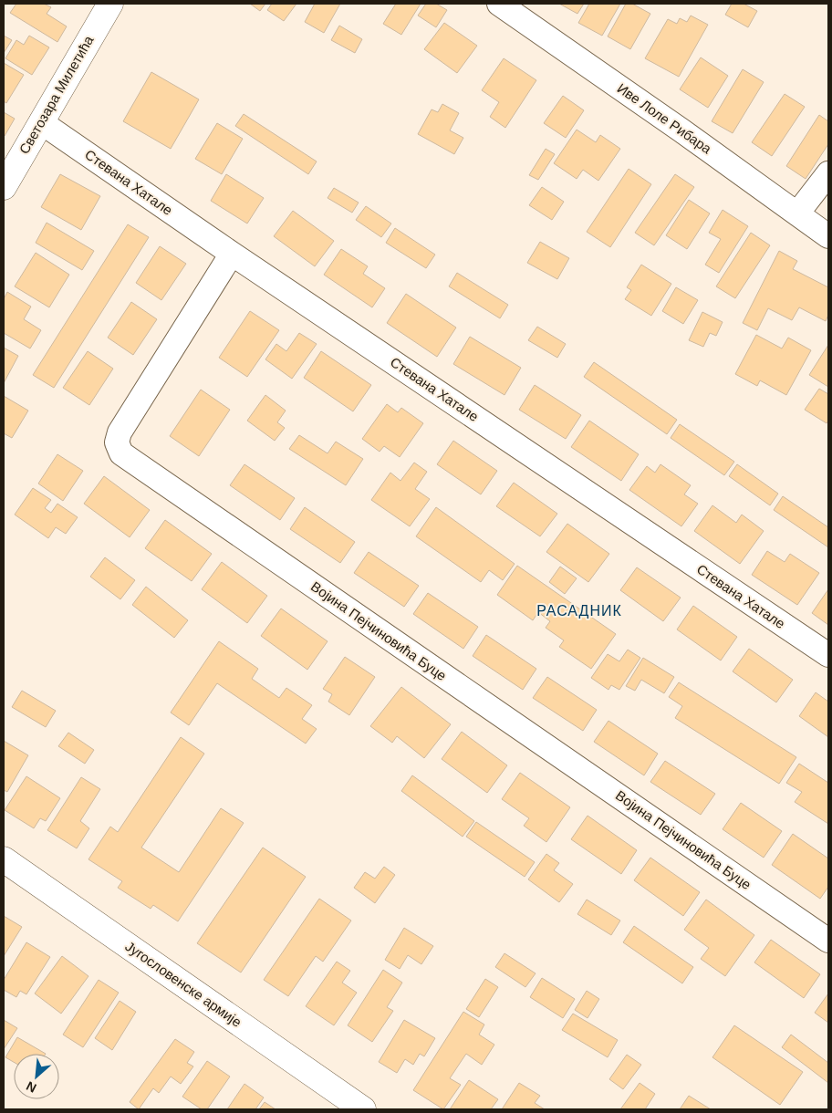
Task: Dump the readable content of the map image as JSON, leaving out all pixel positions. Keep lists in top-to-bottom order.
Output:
{
  "streets": {
    "street": [
      "Светозара Милетића",
      "Иве Лоле Рибара",
      "Стевана Хатале",
      "Војина Пејчиновића Буце",
      "Југословенске армије"
    ]
  },
  "crossings": [
    ["Светозара Милетића", "Стевана Хатале"],
    ["Стевана Хатале", "Војина Пејчиновића Буце"]
  ],
  "districts": ["РАСАДНИК"],
  "north": "bottom left"
}
